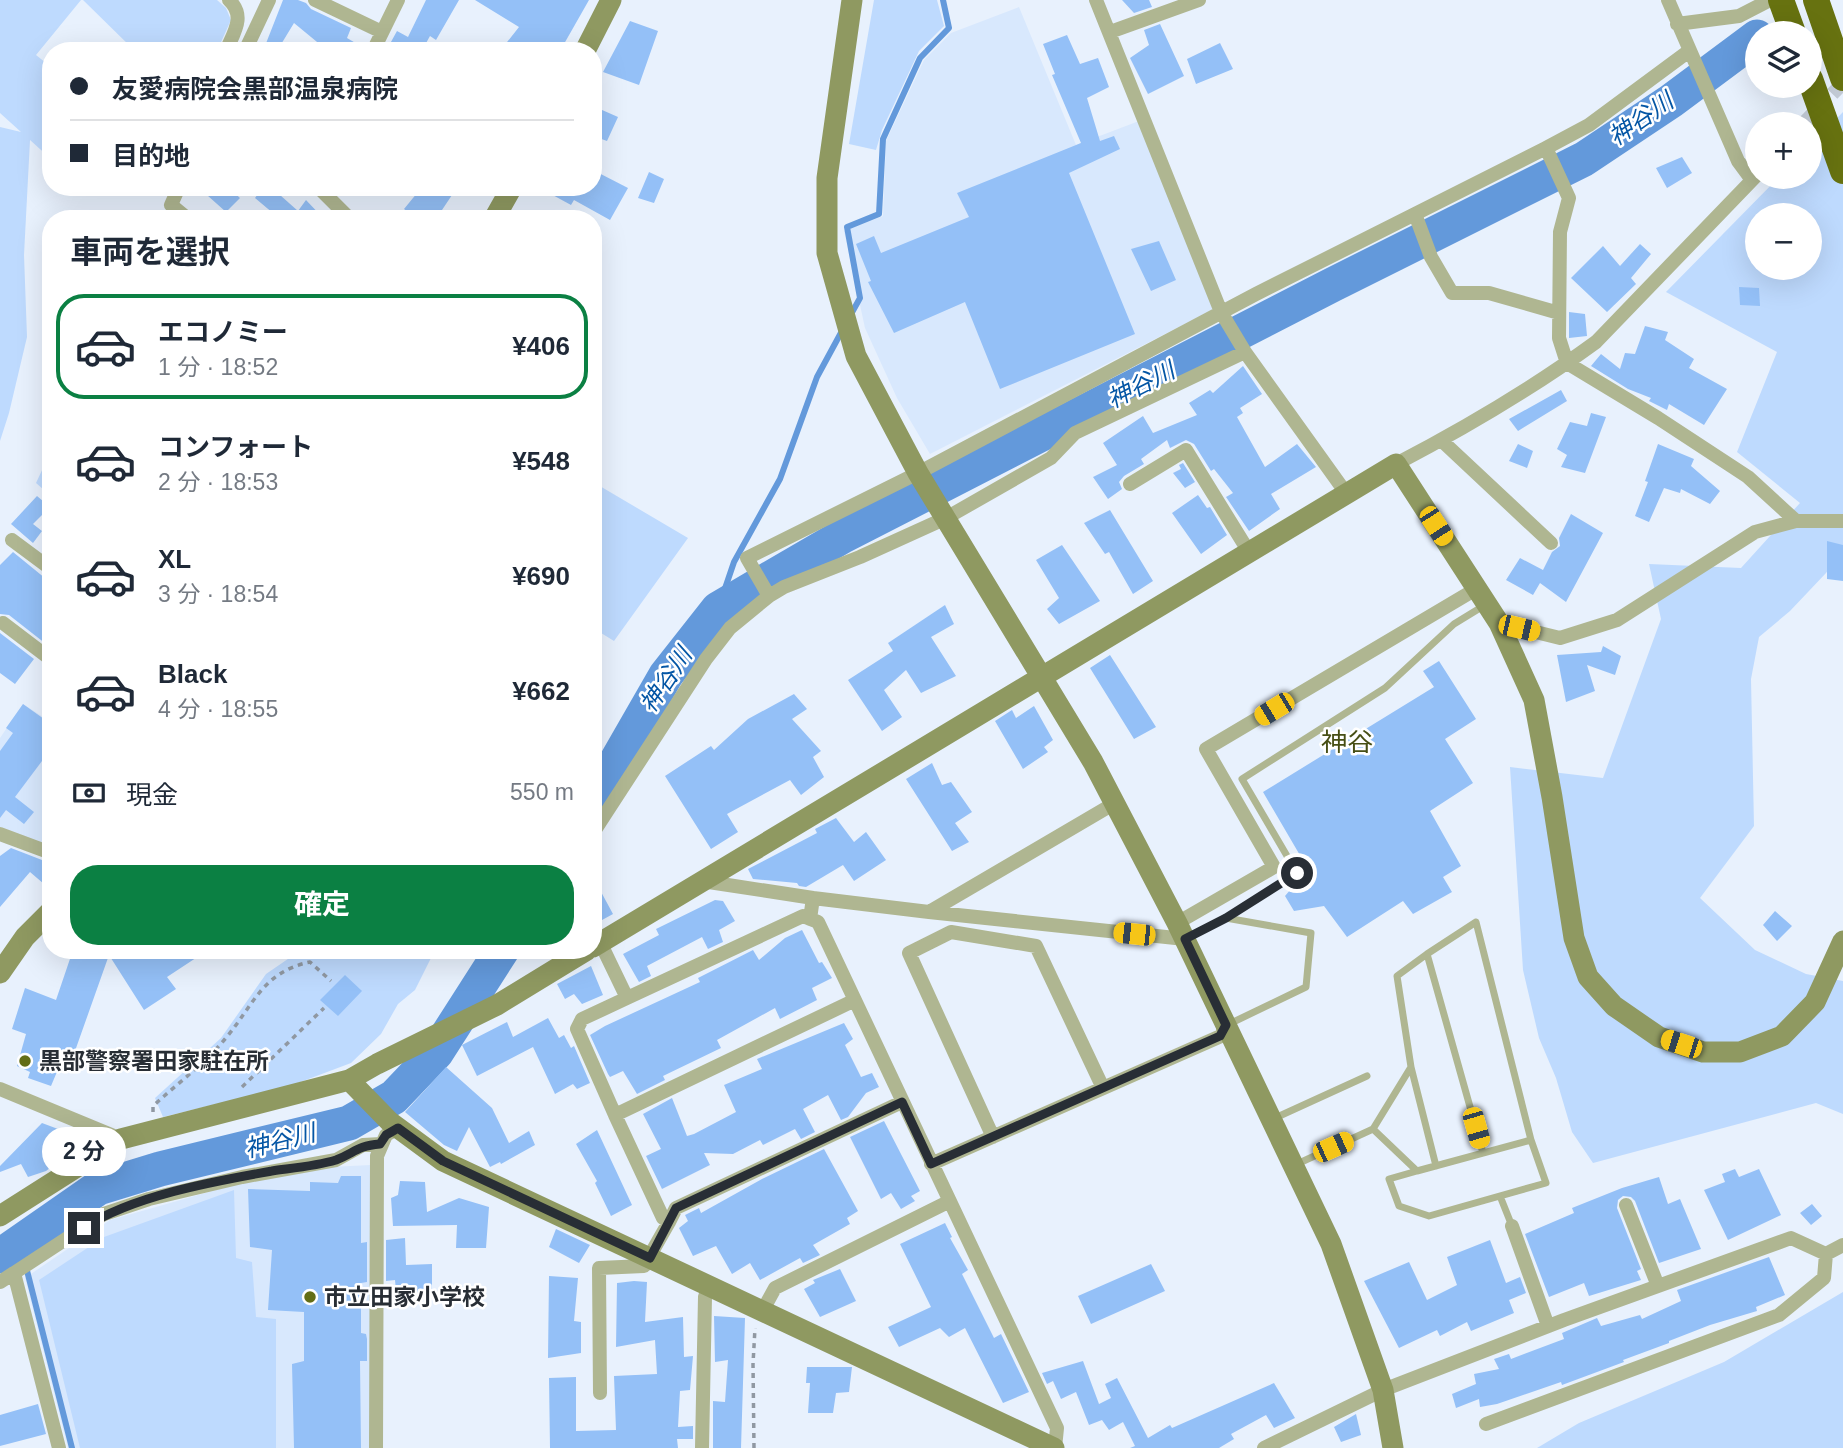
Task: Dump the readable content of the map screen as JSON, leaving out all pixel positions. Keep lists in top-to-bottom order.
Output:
{
  "districts": ["神谷"],
  "water": ["神谷川"],
  "places": ["黒部警察署田家駐在所", "市立田家小学校"],
  "page": {
    "map_buttons": ["+", "−"],
    "banner": ["友愛病院会黒部温泉病院", "目的地"],
    "heading": "車両を選択",
    "list": [
      {
        "name": "エコノミー",
        "note": "1 分 · 18:52",
        "value": "¥406"
      },
      {
        "name": "コンフォート",
        "note": "2 分 · 18:53",
        "value": "¥548"
      },
      {
        "name": "XL",
        "note": "3 分 · 18:54",
        "value": "¥690"
      },
      {
        "name": "Black",
        "note": "4 分 · 18:55",
        "value": "¥662"
      }
    ],
    "pay": ["現金", "550 m"],
    "buttons": "確定",
    "bubble": "2 分"
  }
}
